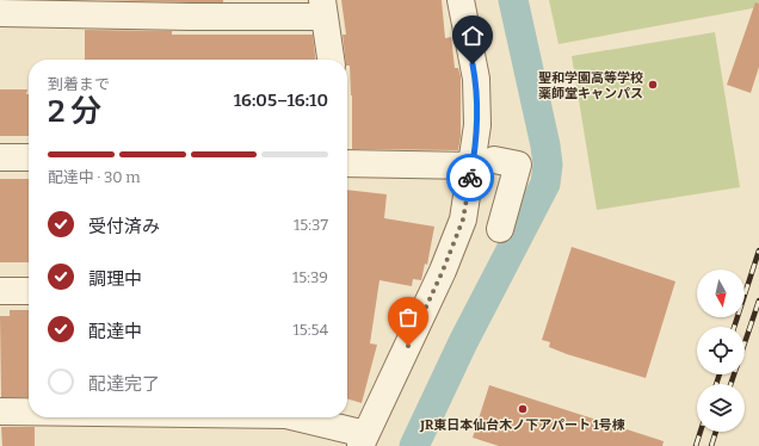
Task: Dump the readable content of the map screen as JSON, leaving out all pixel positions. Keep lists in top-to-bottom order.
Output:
{
  "places": ["聖和学園高等学校 薬師堂キャンパス", "JR東日本仙台木ノ下アパート 1号棟"],
  "north": "bottom",
  "page": {
    "heading": ["2 分", "到着まで", "16:05–16:10"],
    "bar": "配達中 · 30 m",
    "list": [
      ["受付済み", "15:37"],
      ["調理中", "15:39"],
      ["配達中", "15:54"],
      "配達完了"
    ]
  }
}
